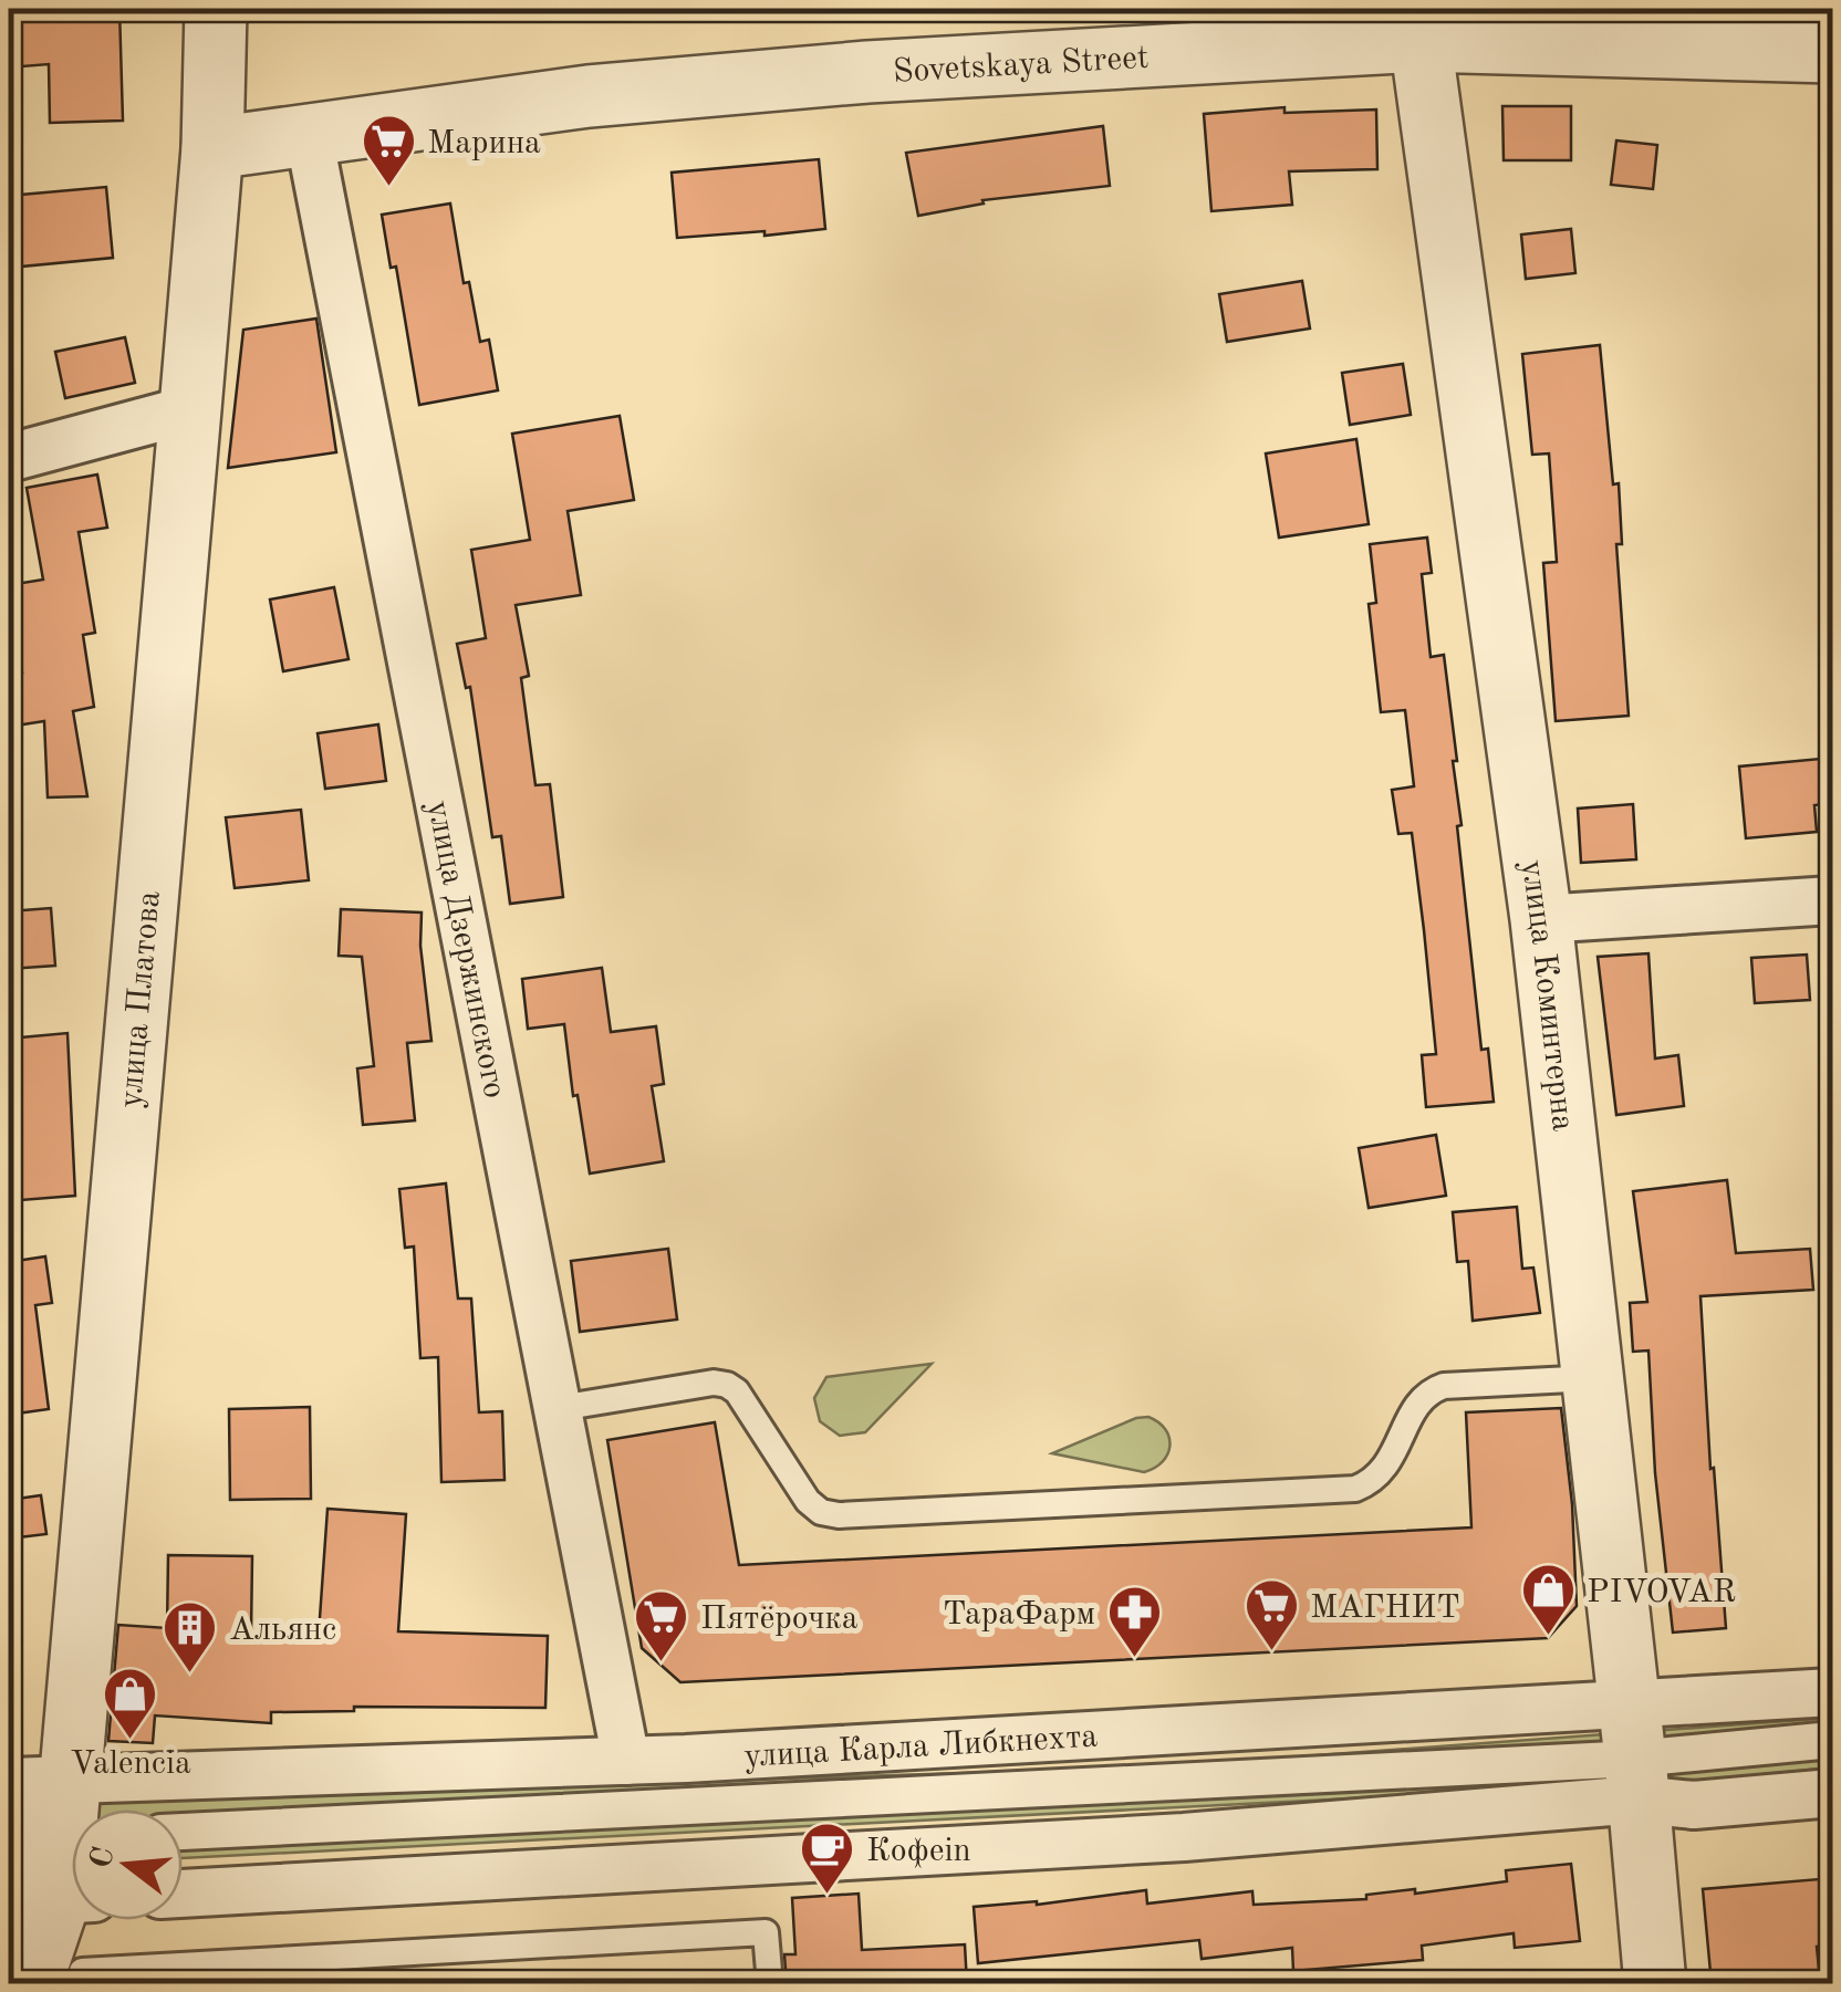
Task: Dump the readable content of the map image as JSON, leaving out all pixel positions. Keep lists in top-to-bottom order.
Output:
{
  "streets": {
    "street": [
      "Sovetskaya Street",
      "улица Дзержинского",
      "улица Коминтерна",
      "улица Платова",
      "улица Карла Либкнехта"
    ]
  },
  "crossings": [
    ["Sovetskaya Street", "улица Дзержинского"],
    ["Sovetskaya Street", "улица Коминтерна"],
    ["Sovetskaya Street", "улица Платова"],
    ["улица Дзержинского", "улица Карла Либкнехта"],
    ["улица Коминтерна", "улица Карла Либкнехта"],
    ["улица Платова", "улица Карла Либкнехта"]
  ],
  "places": {
    "supermarket": ["Марина", "МАГНИТ", "Пятёрочка"],
    "shop": ["PIVOVAR", "Valencia"],
    "pharmacy": ["ТараФарм"],
    "building": ["Альянс"],
    "cafe": ["Кофеin"]
  },
  "north": "left"
}
